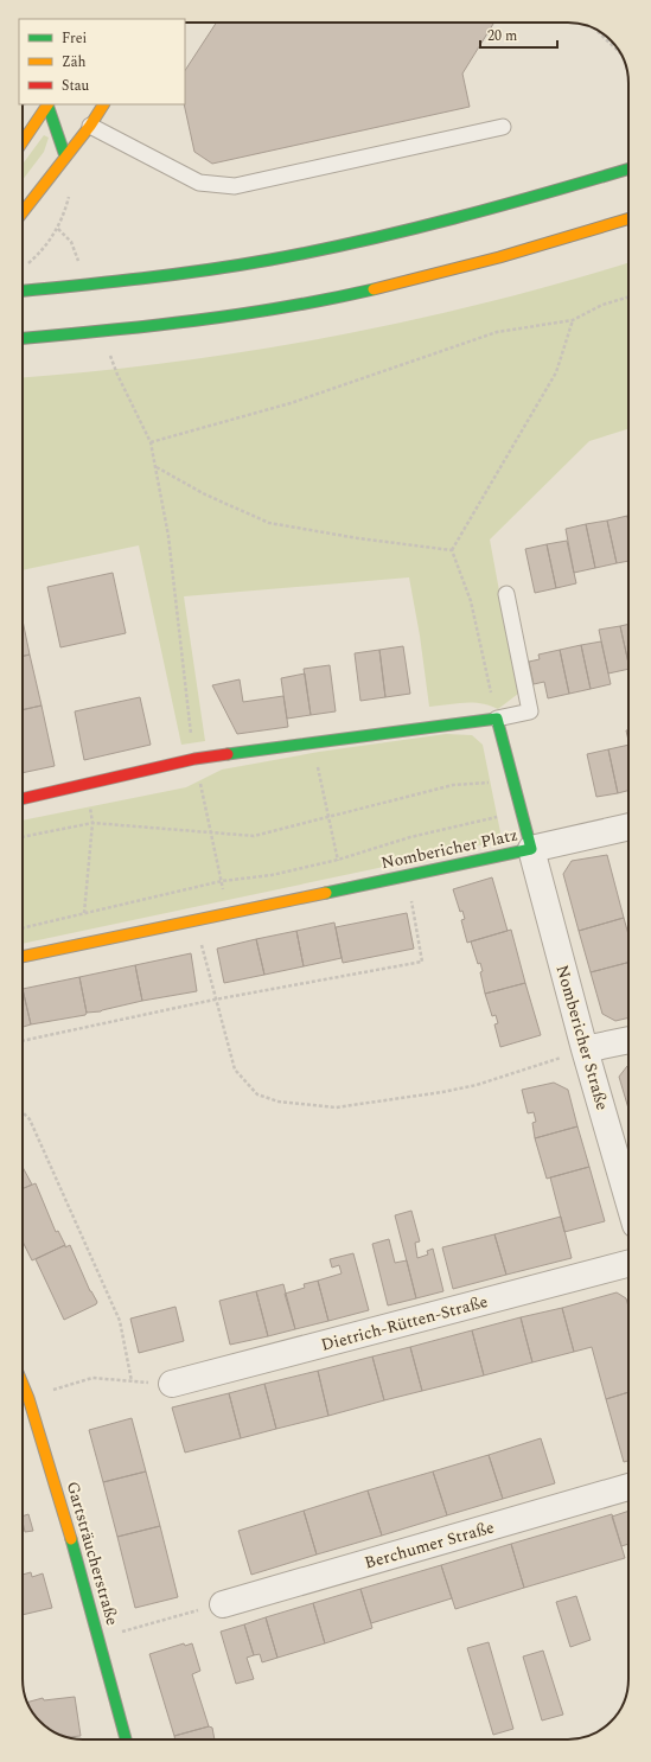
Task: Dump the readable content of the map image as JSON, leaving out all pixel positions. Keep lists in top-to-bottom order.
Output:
{
  "streets": {
    "main road": ["Nombericher Platz", "Gartsträucherstraße"],
    "street": ["Nombericher Straße", "Dietrich-Rütten-Straße", "Berchumer Straße"]
  },
  "crossings": [
    ["Nombericher Platz", "Nombericher Straße"]
  ],
  "legend": ["Frei", "Zäh", "Stau"],
  "scale_bar": "20 m"
}
